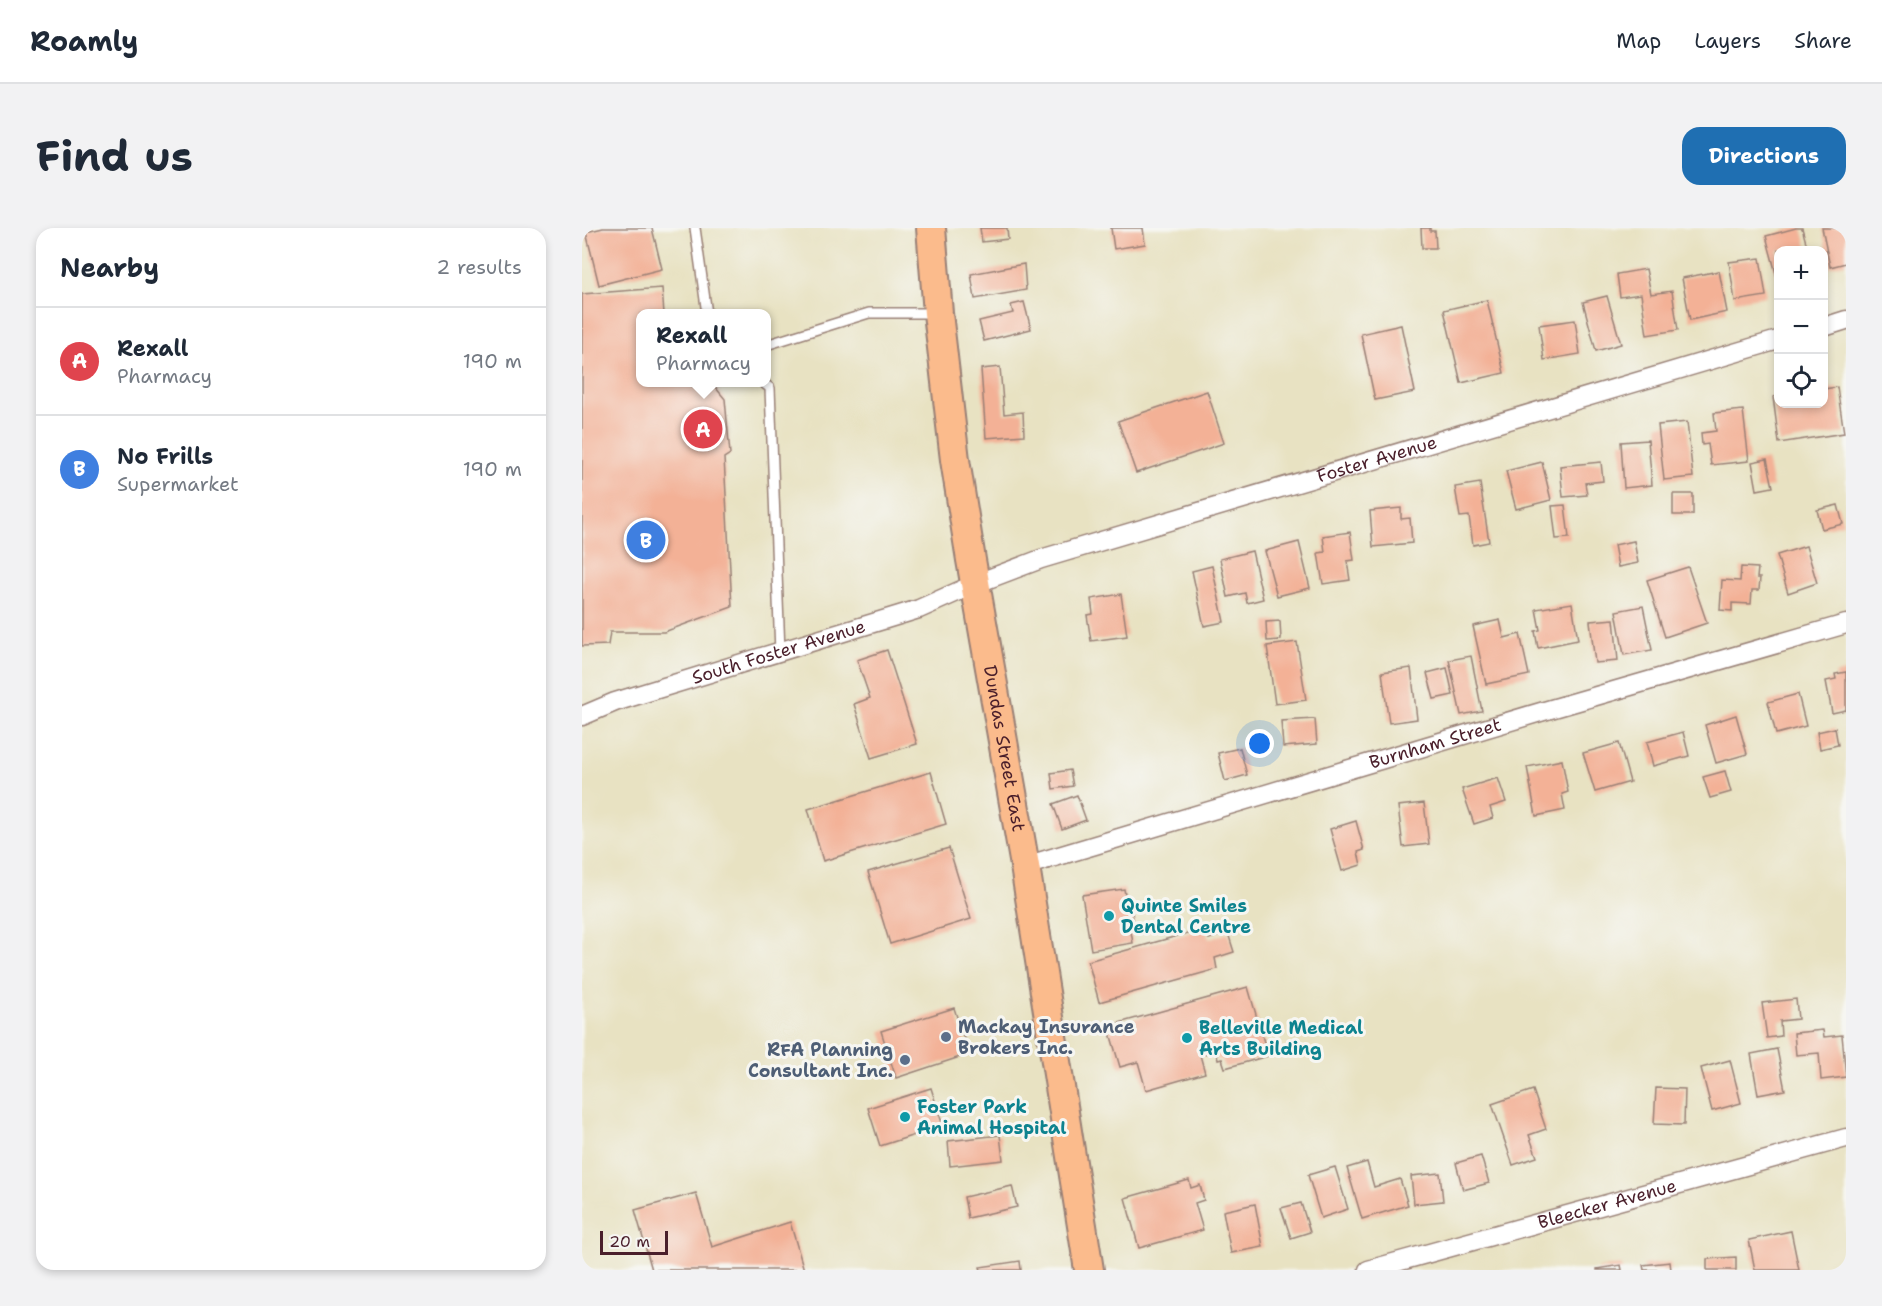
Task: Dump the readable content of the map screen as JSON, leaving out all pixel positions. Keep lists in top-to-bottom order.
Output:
{
  "streets": {
    "main road": ["Dundas Street East"],
    "street": [
      "Foster Avenue",
      "South Foster Avenue",
      "Burnham Street",
      "Bleecker Avenue"
    ]
  },
  "crossings": [
    ["Foster Avenue", "South Foster Avenue"],
    ["Foster Avenue", "Dundas Street East"],
    ["South Foster Avenue", "Dundas Street East"],
    ["Burnham Street", "Dundas Street East"]
  ],
  "places": [
    "Quinte Smiles Dental Centre",
    "Mackay Insurance Brokers Inc.",
    "Belleville Medical Arts Building",
    "RFA Planning Consultant Inc.",
    "Foster Park Animal Hospital"
  ],
  "scale_bar": "20 m",
  "page": {
    "header": "Roamly",
    "nav": ["Map", "Layers", "Share"],
    "buttons": "Directions",
    "title": "Find us",
    "heading": ["Nearby", "2 results"],
    "map_buttons": ["+", "−"],
    "list": [
      {
        "mark": "A",
        "name": "Rexall",
        "note": "Pharmacy",
        "value": "190 m"
      },
      {
        "mark": "B",
        "name": "No Frills",
        "note": "Supermarket",
        "value": "190 m"
      }
    ],
    "popup": ["Rexall", "Pharmacy"],
    "pins": ["A", "B"],
    "scale": "20 m"
  }
}
